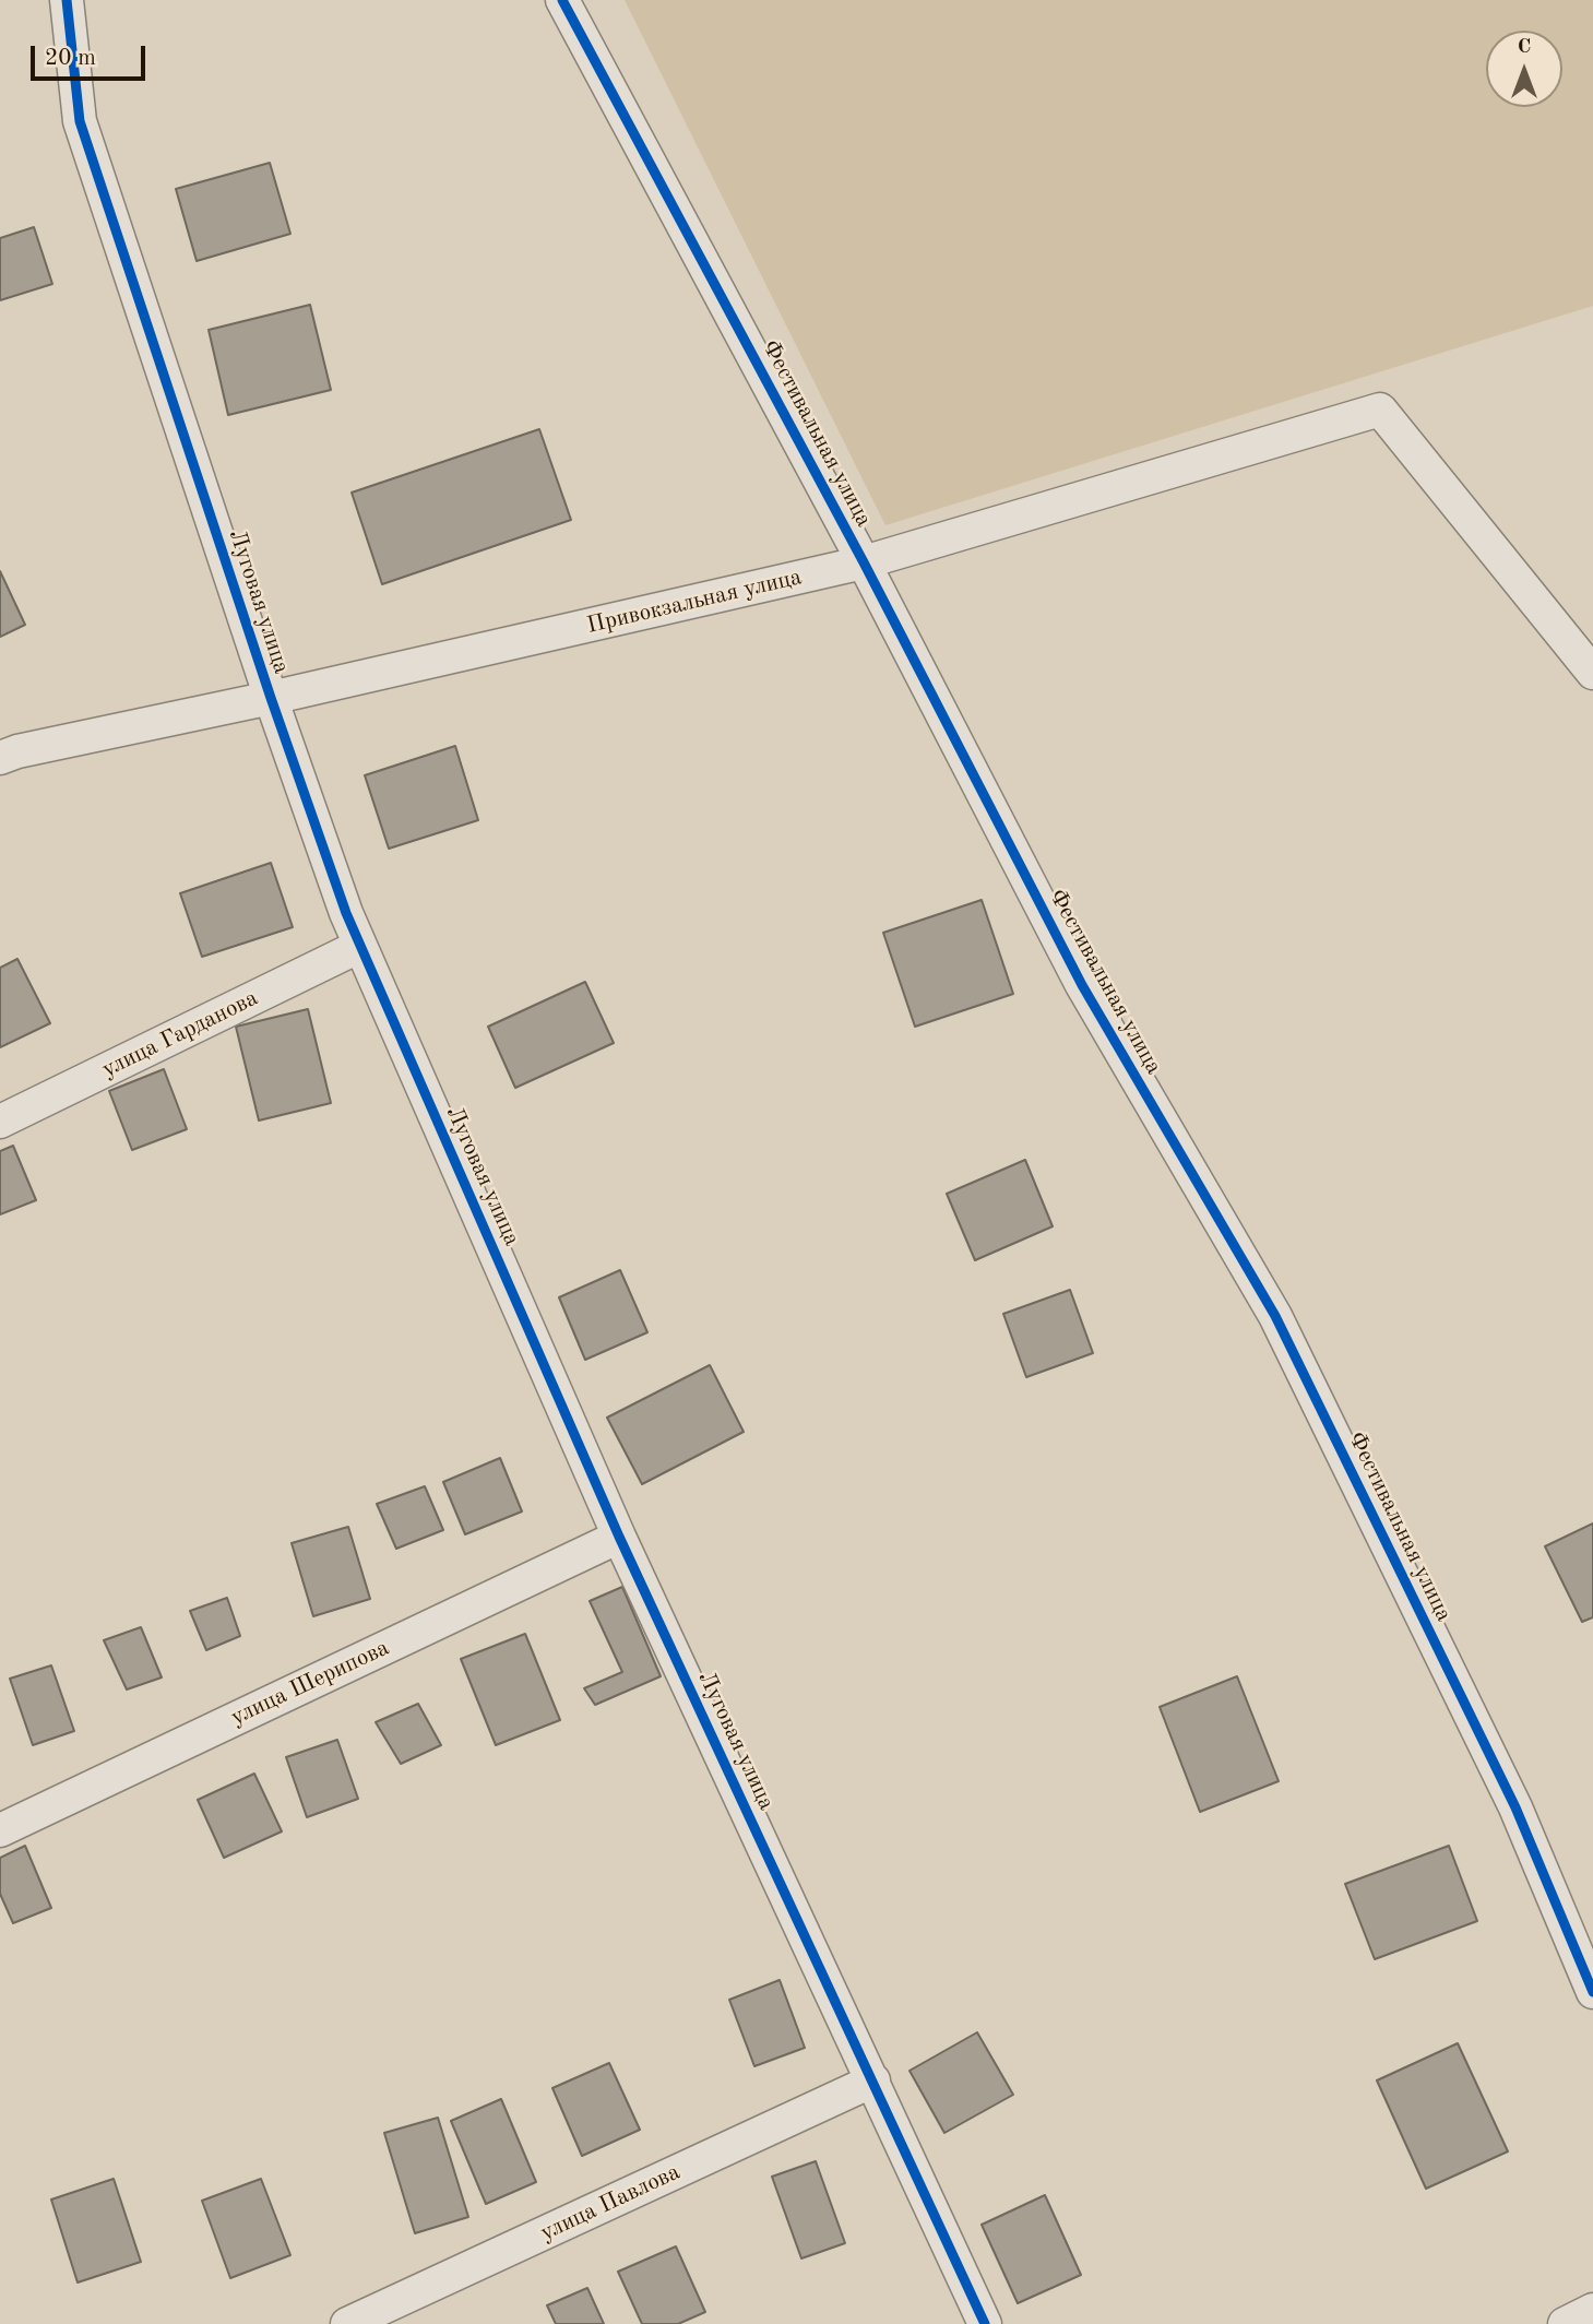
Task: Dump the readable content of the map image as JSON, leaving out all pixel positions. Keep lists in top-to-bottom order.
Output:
{
  "streets": {
    "street": [
      "Фестивальная улица",
      "Луговая улица",
      "Привокзальная улица",
      "улица Гарданова",
      "улица Шерипова",
      "улица Павлова"
    ]
  },
  "crossings": [
    ["Фестивальная улица", "Привокзальная улица"],
    ["Луговая улица", "Привокзальная улица"],
    ["Луговая улица", "улица Гарданова"],
    ["Луговая улица", "улица Шерипова"],
    ["Луговая улица", "улица Павлова"]
  ],
  "scale_bar": "20 m",
  "north": "top"
}
